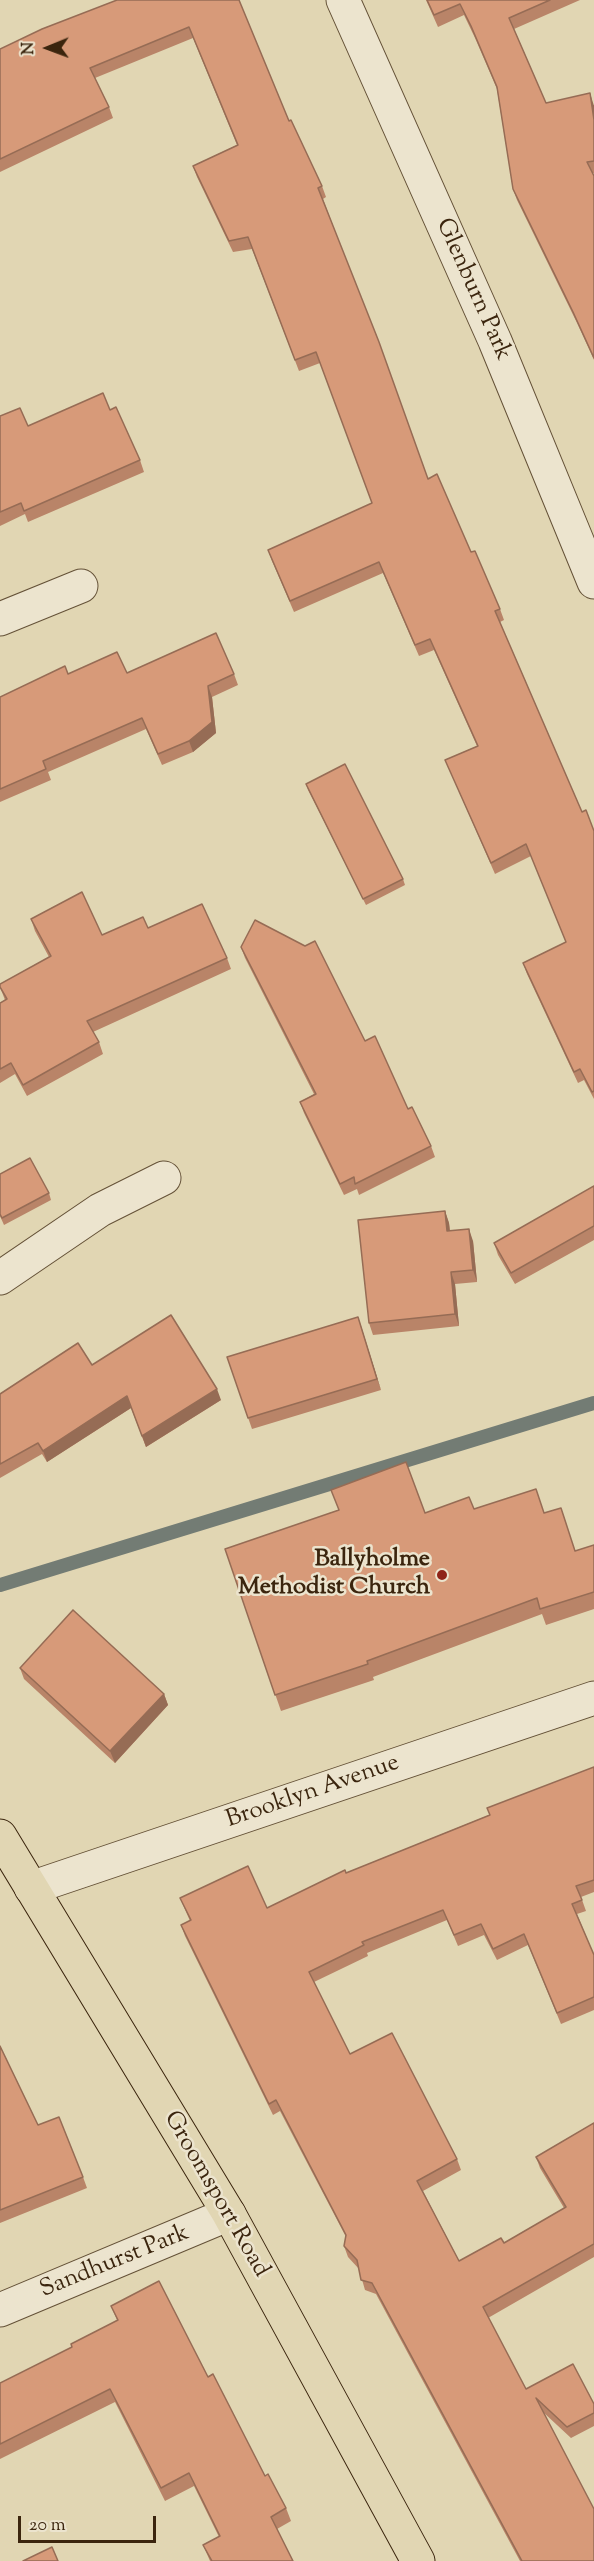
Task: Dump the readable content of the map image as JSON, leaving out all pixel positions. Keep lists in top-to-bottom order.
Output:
{
  "streets": {
    "main road": ["Groomsport Road"],
    "street": ["Glenburn Park", "Brooklyn Avenue", "Sandhurst Park"]
  },
  "crossings": [
    ["Brooklyn Avenue", "Groomsport Road"],
    ["Groomsport Road", "Sandhurst Park"]
  ],
  "places": ["Ballyholme Methodist Church"],
  "scale_bar": "20 m",
  "north": "left"
}
